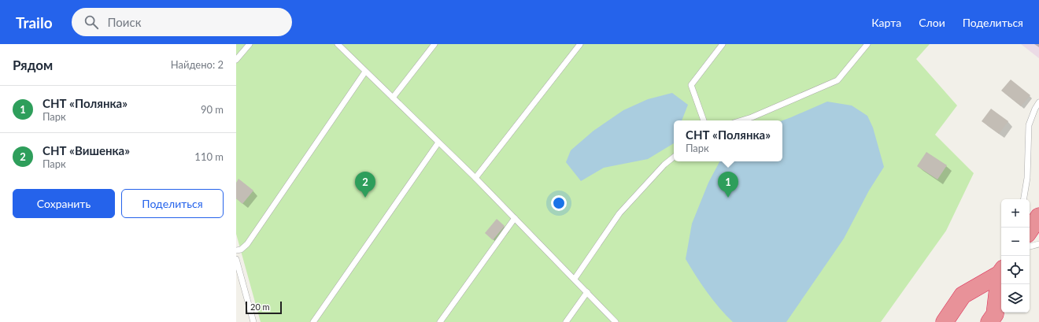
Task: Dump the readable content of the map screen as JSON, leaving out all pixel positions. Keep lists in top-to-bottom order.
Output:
{
  "scale_bar": "20 m",
  "page": {
    "header": "Trailo",
    "search": "Поиск",
    "nav": ["Карта", "Слои", "Поделиться"],
    "heading": ["Рядом", "Найдено: 2"],
    "list": [
      {
        "mark": "1",
        "name": "СНТ «Полянка»",
        "note": "Парк",
        "value": "90 m"
      },
      {
        "mark": "2",
        "name": "СНТ «Вишенка»",
        "note": "Парк",
        "value": "110 m"
      }
    ],
    "popup": ["СНТ «Полянка»", "Парк"],
    "pins": ["1", "2"],
    "buttons": ["Сохранить", "Поделиться"],
    "map_buttons": ["+", "−"],
    "scale": "20 m"
  }
}
